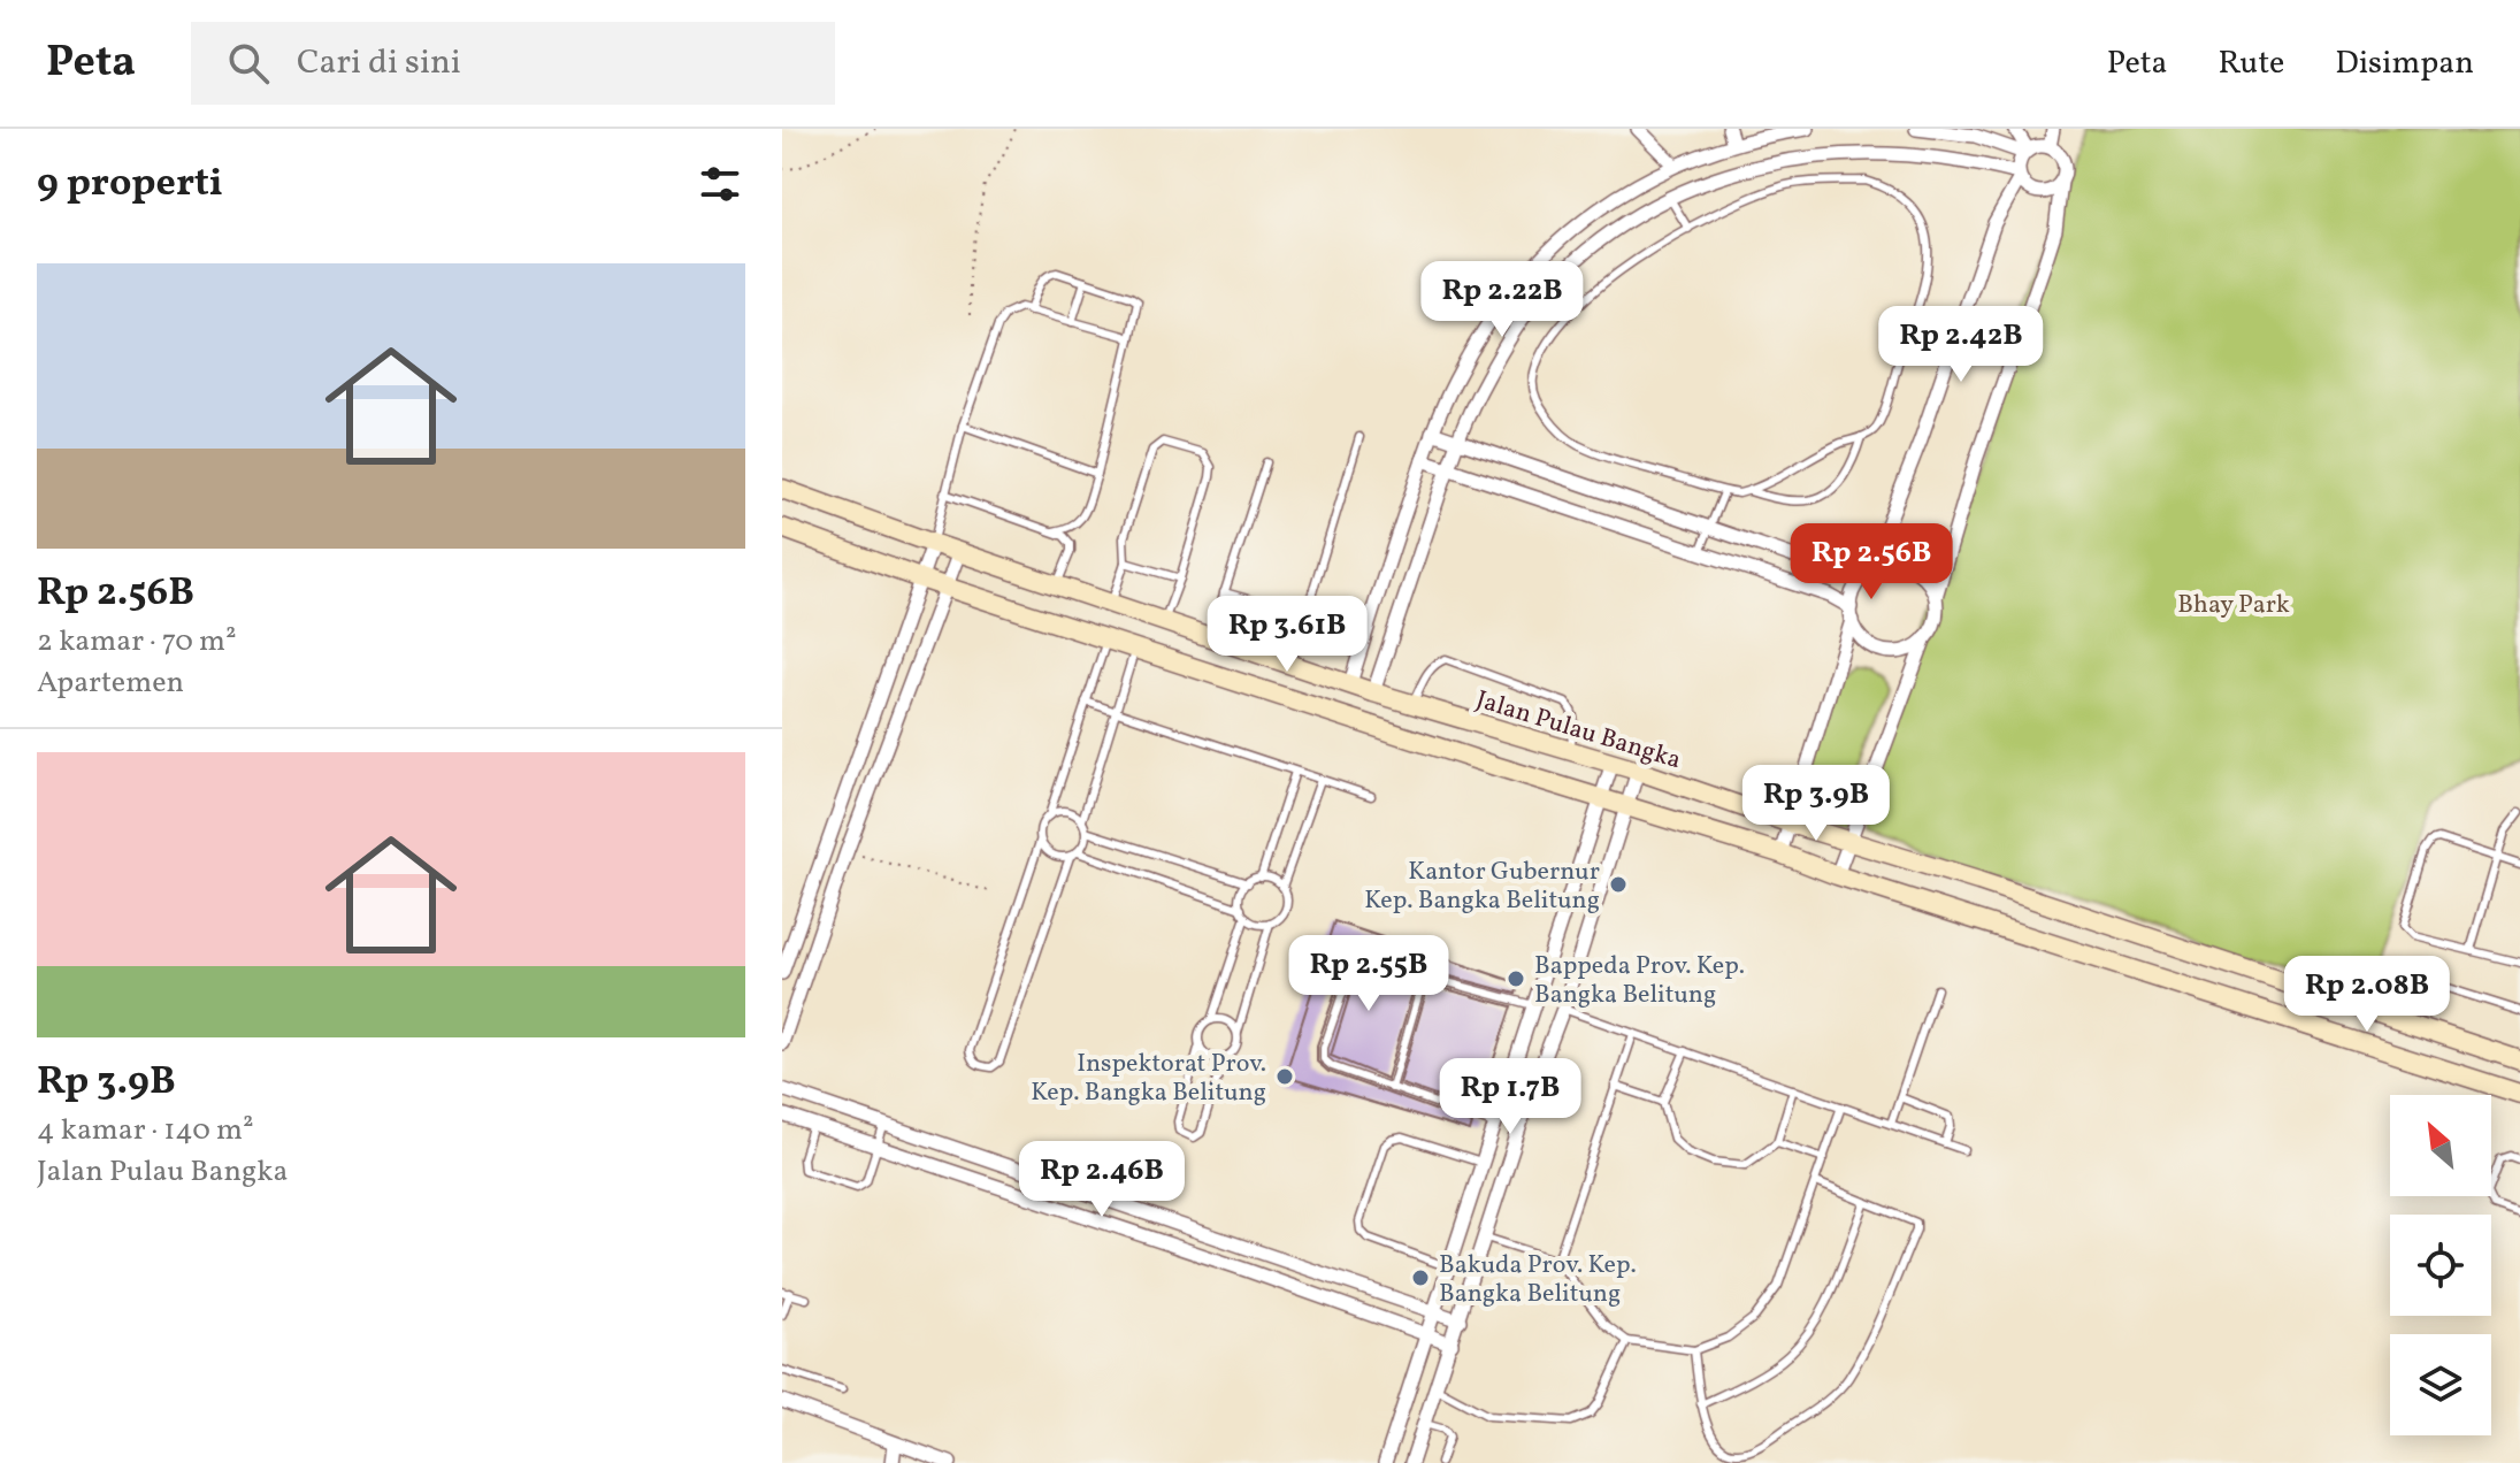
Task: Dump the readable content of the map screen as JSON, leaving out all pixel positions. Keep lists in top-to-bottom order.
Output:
{
  "streets": {
    "main road": ["Jalan Pulau Bangka"]
  },
  "parks": ["Bhay Park"],
  "places": [
    "Kantor Gubernur Kep. Bangka Belitung",
    "Bappeda Prov. Kep. Bangka Belitung",
    "Inspektorat Prov. Kep. Bangka Belitung",
    "Bakuda Prov. Kep. Bangka Belitung"
  ],
  "north": "top left",
  "page": {
    "header": "Peta",
    "search": "Cari di sini",
    "nav": ["Peta", "Rute", "Disimpan"],
    "heading": "9 properti",
    "list": [
      {
        "name": "Rp 2.56B",
        "note": "2 kamar · 70 m² · Apartemen"
      },
      {
        "name": "Rp 3.9B",
        "note": "4 kamar · 140 m² · Jalan Pulau Bangka"
      }
    ],
    "price": [
      "Rp 2.22B",
      "Rp 2.42B",
      "Rp 2.56B",
      "Rp 3.61B",
      "Rp 3.9B",
      "Rp 2.55B",
      "Rp 2.08B",
      "Rp 1.7B",
      "Rp 2.46B"
    ]
  }
}
